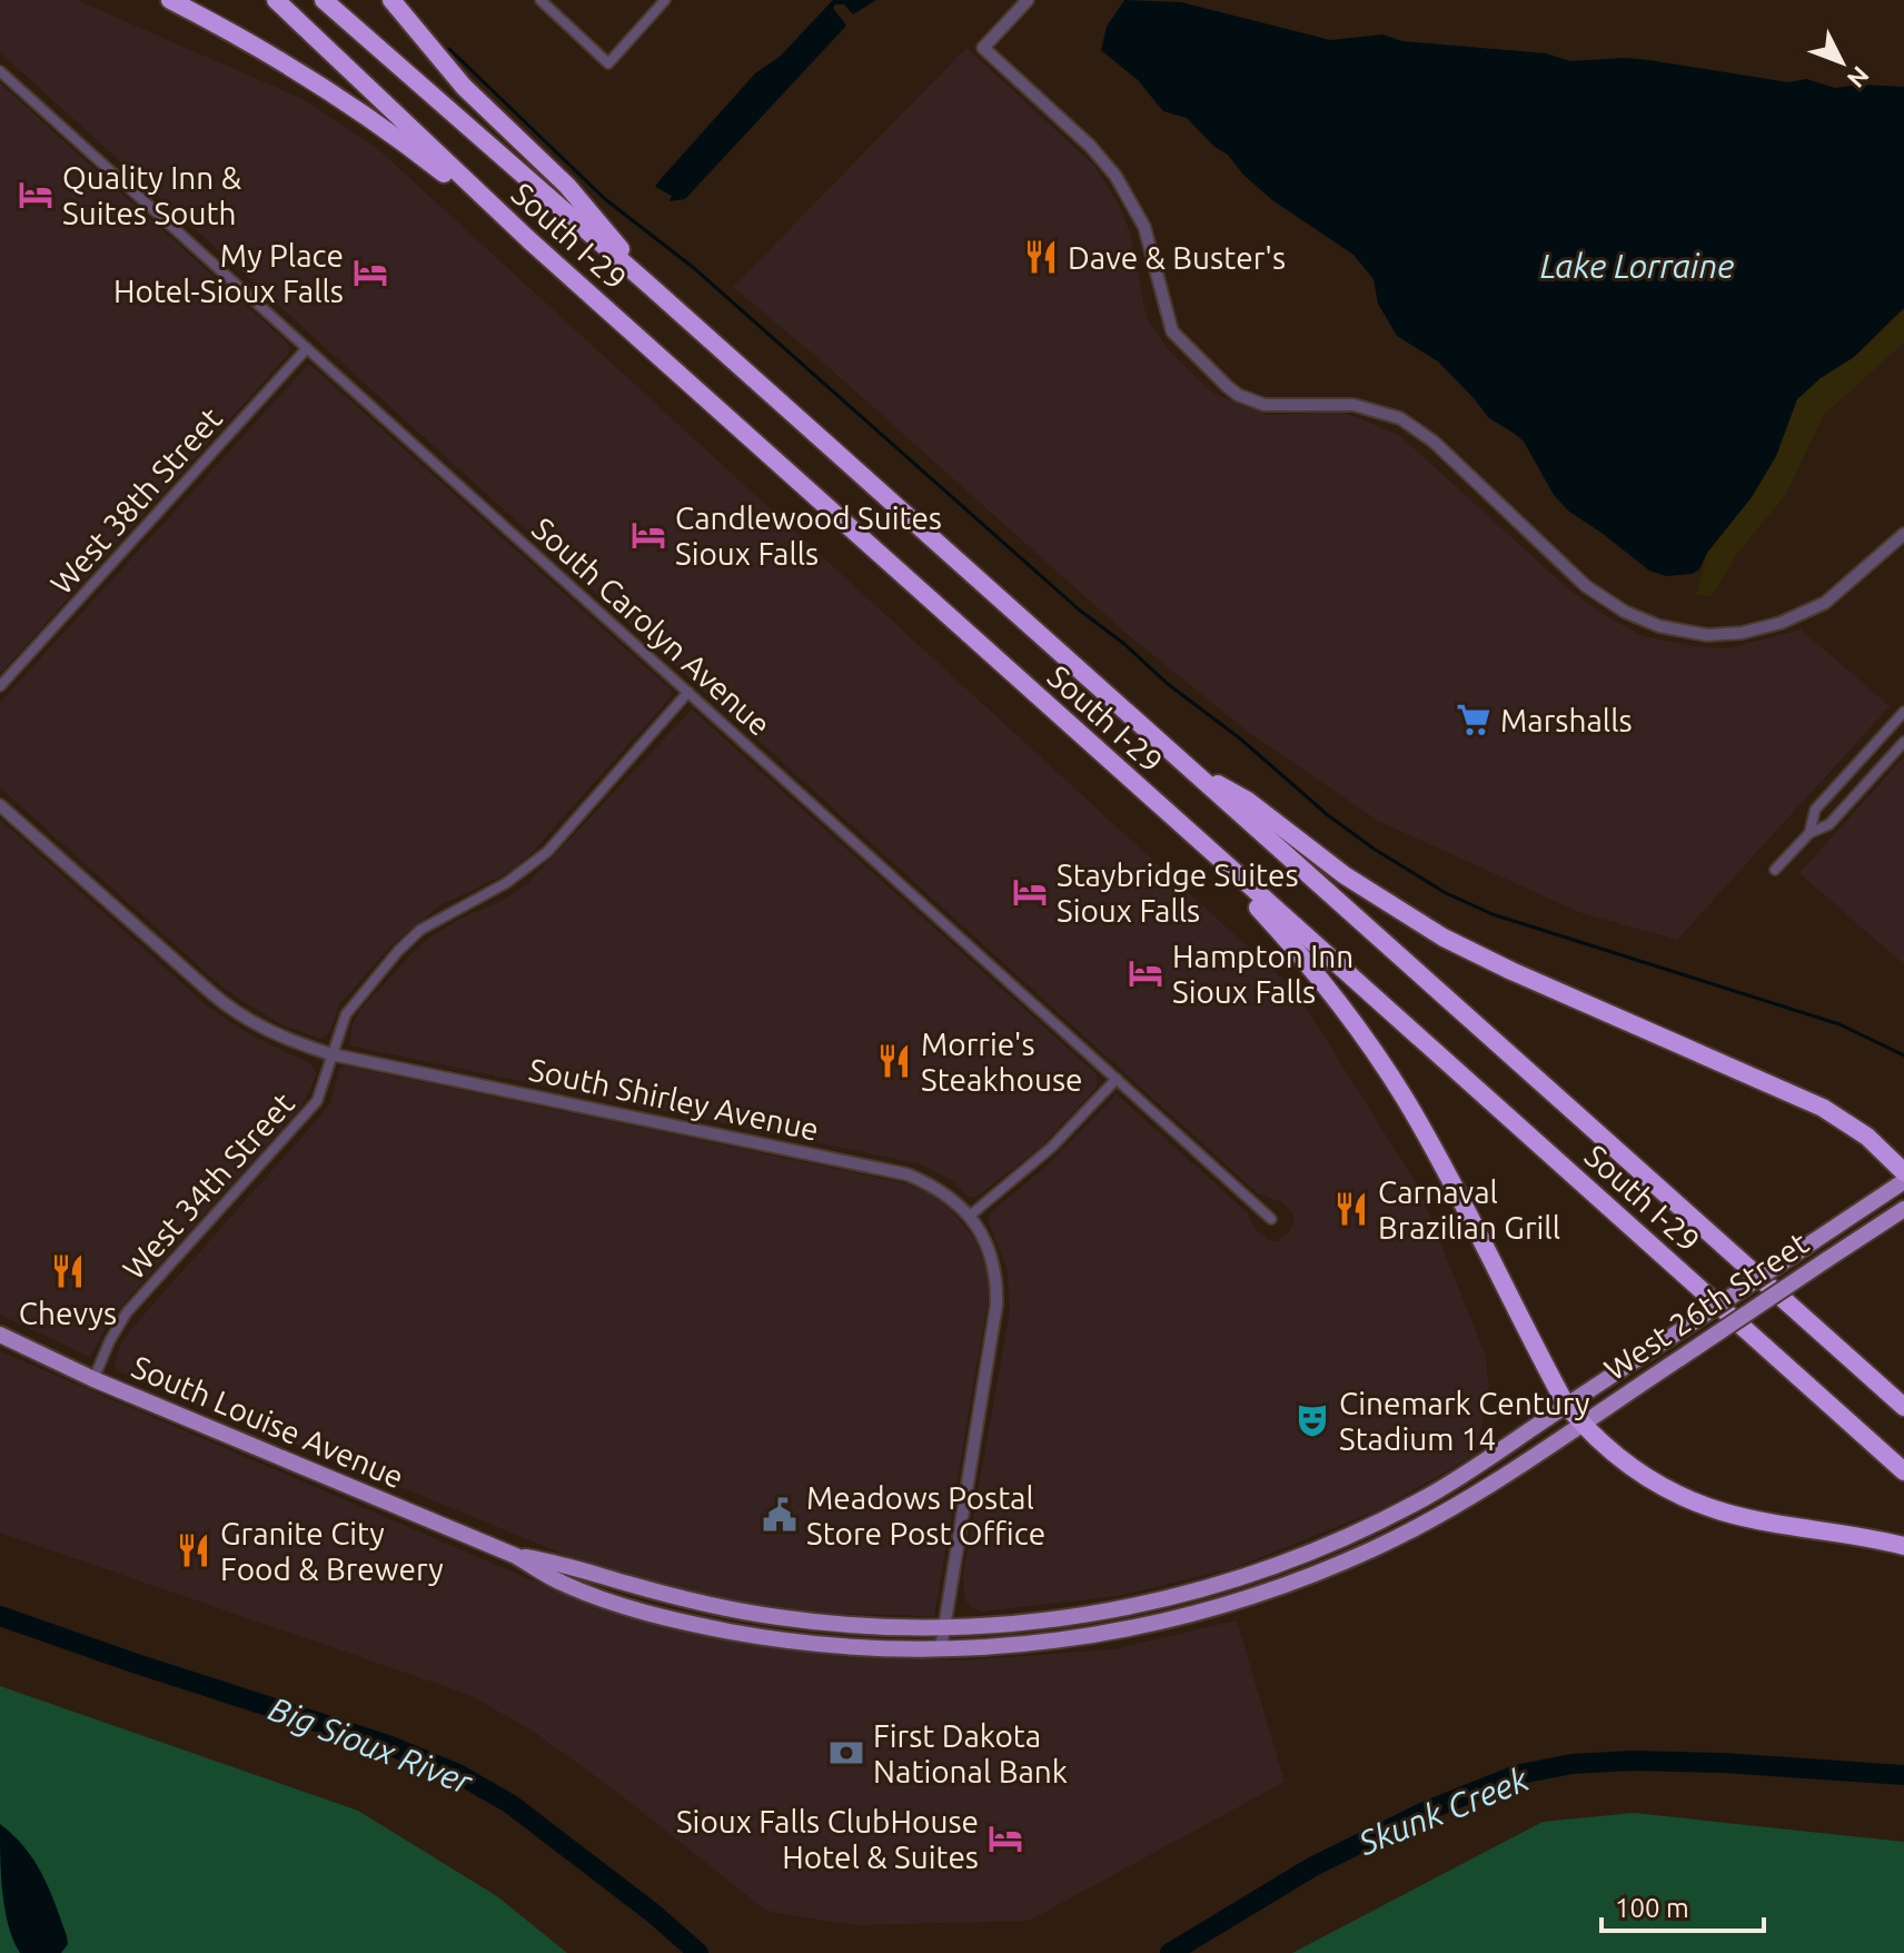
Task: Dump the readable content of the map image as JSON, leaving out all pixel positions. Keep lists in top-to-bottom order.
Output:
{
  "streets": {
    "highway": ["South I-29"],
    "main road": ["West 26th Street", "South Louise Avenue"],
    "street": [
      "West 38th Street",
      "South Carolyn Avenue",
      "South Shirley Avenue",
      "West 34th Street"
    ]
  },
  "crossings": [
    ["West 38th Street", "South Carolyn Avenue"],
    ["South Carolyn Avenue", "West 34th Street"],
    ["South Shirley Avenue", "West 34th Street"],
    ["South Shirley Avenue", "West 26th Street"],
    ["South Shirley Avenue", "South Louise Avenue"],
    ["West 34th Street", "South Louise Avenue"],
    ["West 26th Street", "South Louise Avenue"]
  ],
  "water": ["Lake Lorraine", "Big Sioux River", "Skunk Creek"],
  "places": {
    "hotel": [
      "Quality Inn & Suites South",
      "My Place Hotel-Sioux Falls",
      "Candlewood Suites Sioux Falls",
      "Staybridge Suites Sioux Falls",
      "Hampton Inn Sioux Falls",
      "Sioux Falls ClubHouse Hotel & Suites"
    ],
    "restaurant": [
      "Dave & Buster's",
      "Morrie's Steakhouse",
      "Carnaval Brazilian Grill",
      "Chevys",
      "Granite City Food & Brewery"
    ],
    "supermarket": ["Marshalls"],
    "theatre": ["Cinemark Century Stadium 14"],
    "public building": ["Meadows Postal Store Post Office"],
    "bank": ["First Dakota National Bank"]
  },
  "scale_bar": "100 m",
  "north": "bottom right"
}
